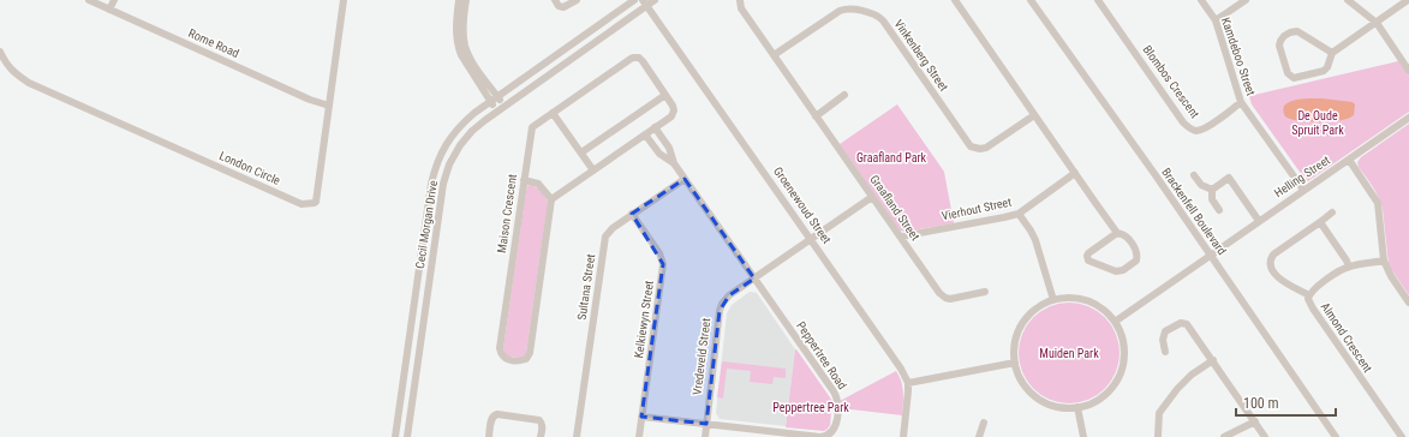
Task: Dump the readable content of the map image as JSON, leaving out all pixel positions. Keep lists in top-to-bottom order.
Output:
{
  "streets": {
    "street": [
      "Rome Road",
      "Vinkenberg Street",
      "Kamdeboo Street",
      "Blombos Crescent",
      "London Circle",
      "Helling Street",
      "Groenewoud Street",
      "Graafland Street",
      "Vierhout Street",
      "Brackenfell Boulevard",
      "Maison Crescent",
      "Cecil Morgan Drive",
      "Sultana Street",
      "Kelkiewyn Street",
      "Almond Crescent",
      "Peppertree Road",
      "Vredeveld Street"
    ]
  },
  "crossings": [
    ["Rome Road", "London Circle"],
    ["Vinkenberg Street", "Graafland Street"],
    ["Kamdeboo Street", "Blombos Crescent"],
    ["Kamdeboo Street", "Helling Street"],
    ["Helling Street", "Brackenfell Boulevard"],
    ["Groenewoud Street", "Cecil Morgan Drive"],
    ["Groenewoud Street", "Vredeveld Street"],
    ["Graafland Street", "Vierhout Street"],
    ["Graafland Street", "Vredeveld Street"],
    ["Sultana Street", "Kelkiewyn Street"],
    ["Sultana Street", "Peppertree Road"],
    ["Kelkiewyn Street", "Peppertree Road"],
    ["Peppertree Road", "Vredeveld Street"]
  ],
  "parks": [
    "De Oude Spruit Park",
    "Graafland Park",
    "Muiden Park",
    "Peppertree Park"
  ],
  "scale_bar": "100 m"
}
